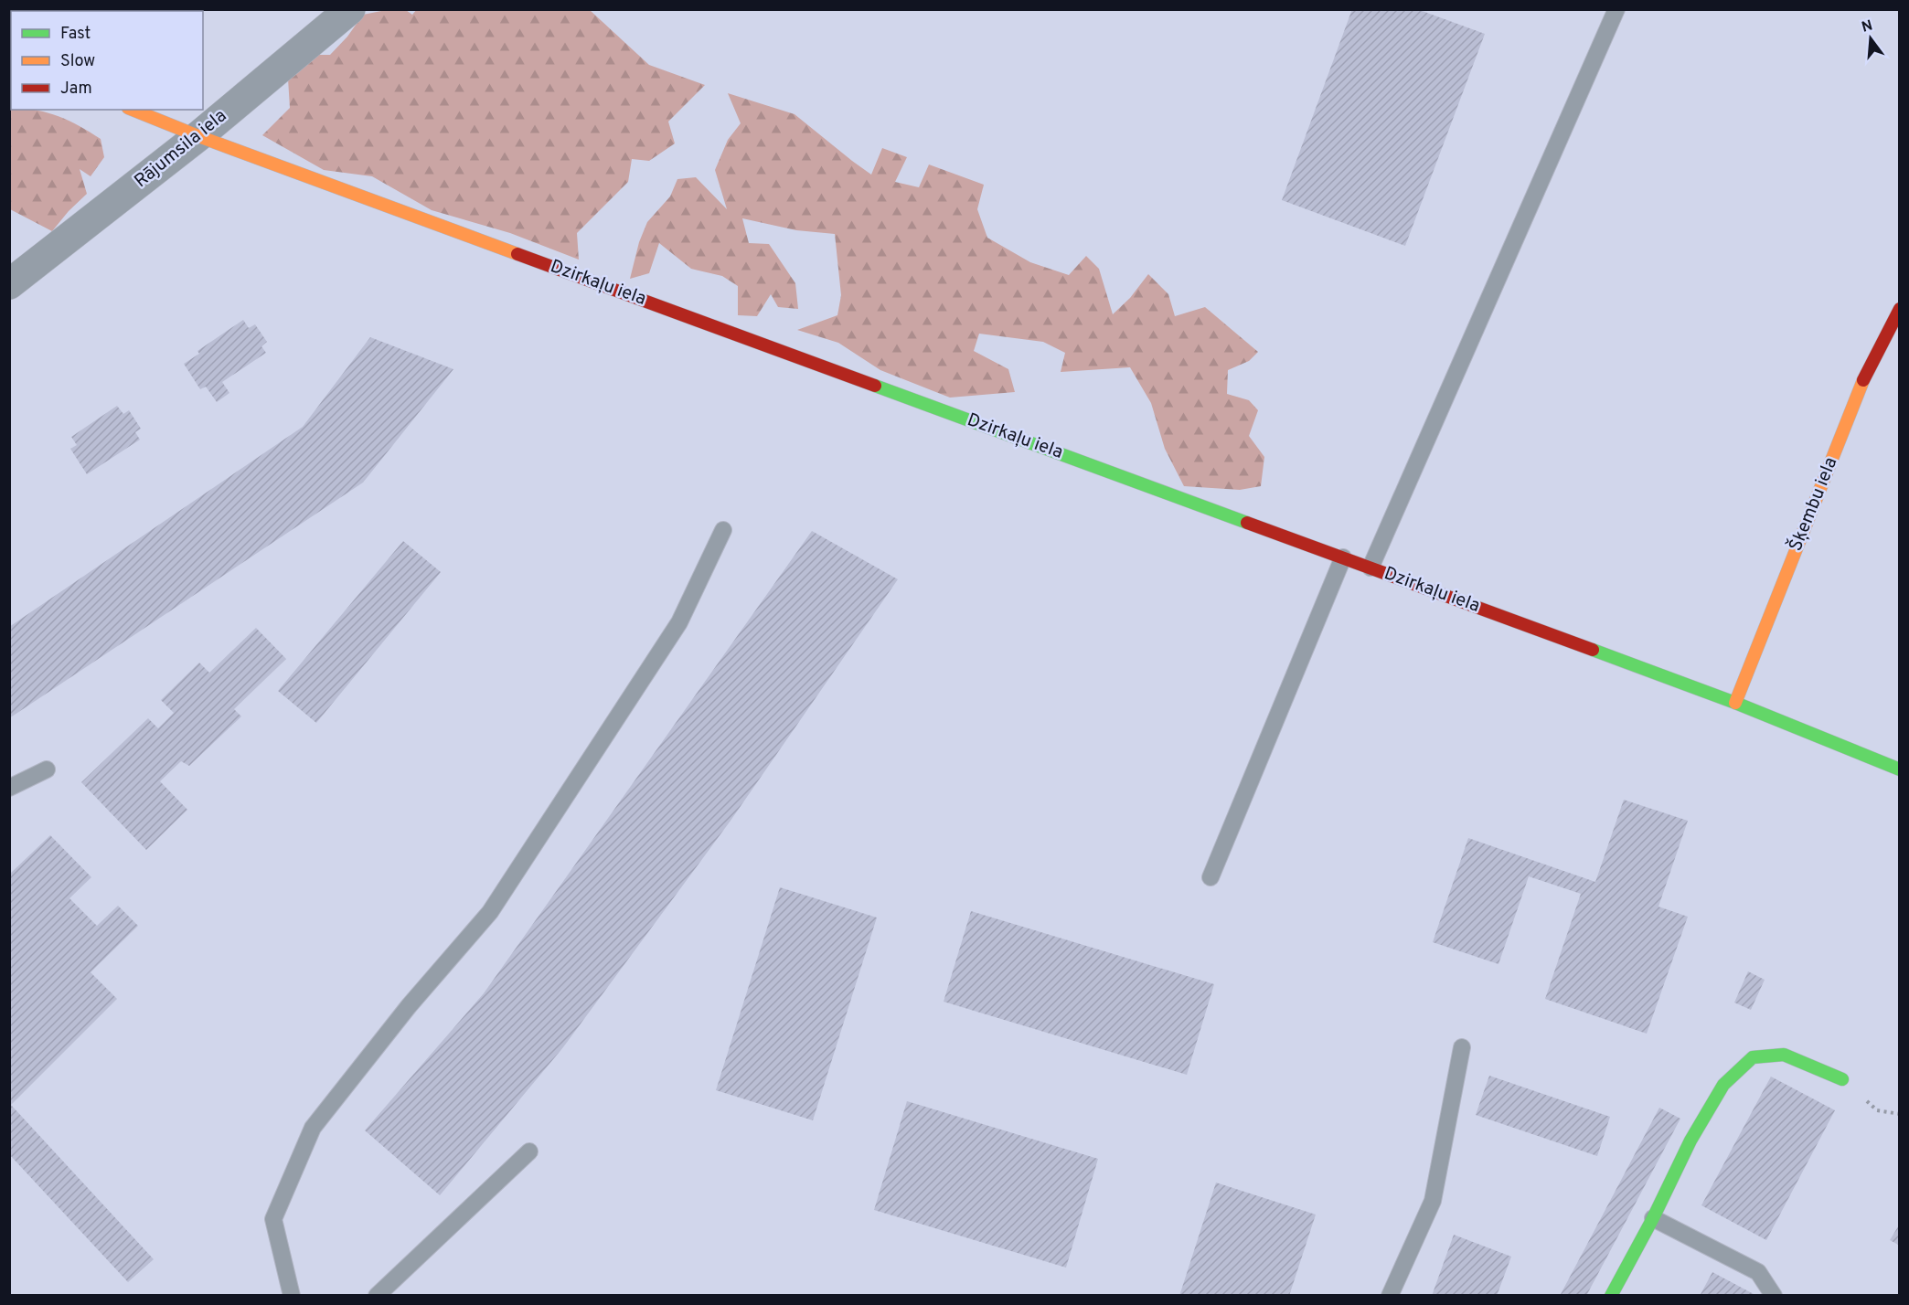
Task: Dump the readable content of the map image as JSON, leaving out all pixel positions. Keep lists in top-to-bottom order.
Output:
{
  "streets": {
    "street": ["Rājumsila iela", "Dzirkaļu iela", "Šķembu iela"]
  },
  "crossings": [
    ["Rājumsila iela", "Dzirkaļu iela"],
    ["Dzirkaļu iela", "Šķembu iela"]
  ],
  "legend": ["Fast", "Slow", "Jam"],
  "north": "top"
}
